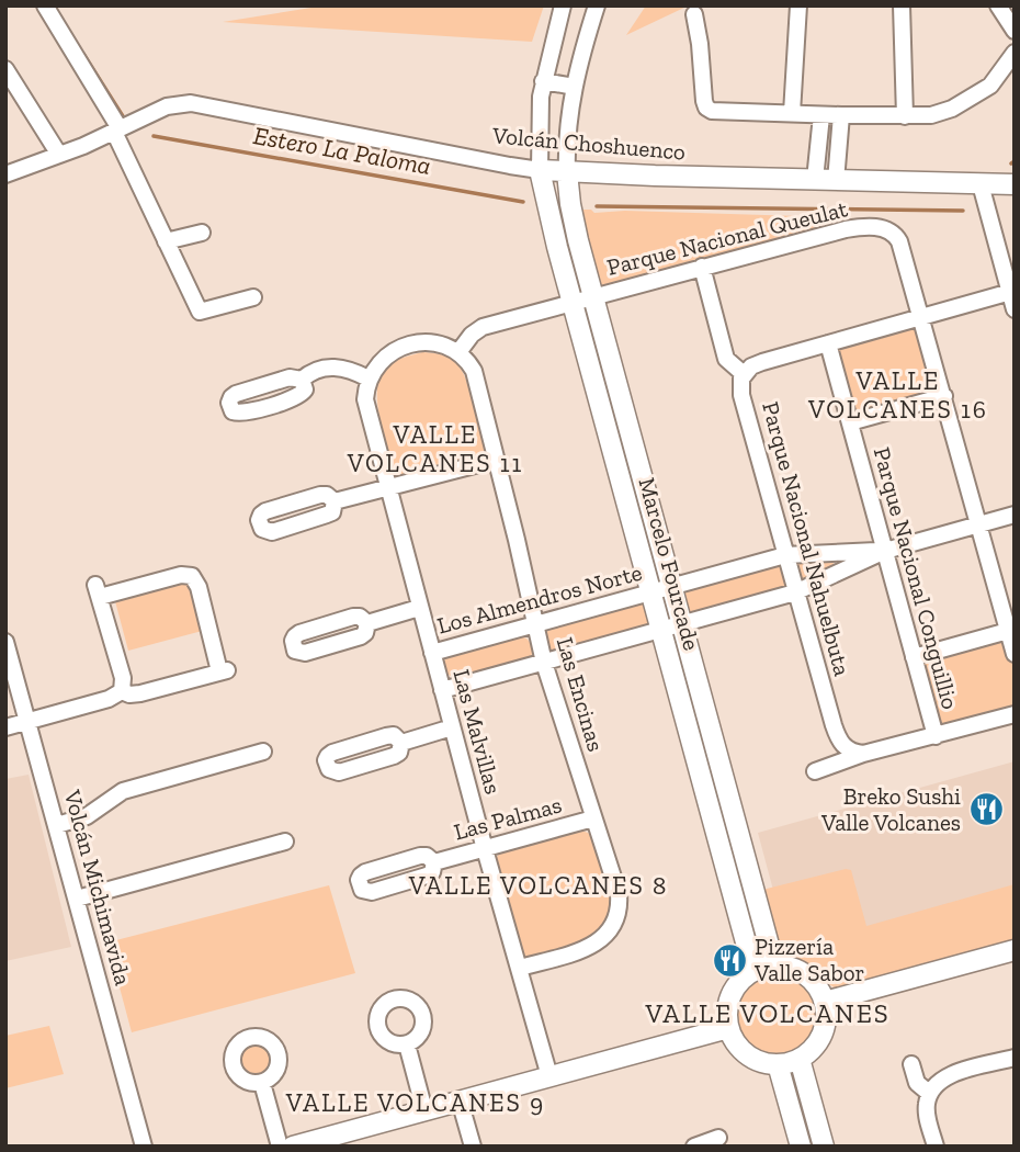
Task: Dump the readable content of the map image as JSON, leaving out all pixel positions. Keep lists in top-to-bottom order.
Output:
{
  "streets": {
    "street": [
      "Volcán Choshuenco",
      "Parque Nacional Queulat",
      "Parque Nacional Nahuelbuta",
      "Marcelo Fourcade",
      "Parque Nacional Conguillio",
      "Los Almendros Norte",
      "Las Encinas",
      "Las Malvillas",
      "Las Palmas",
      "Volcán Michimavida"
    ]
  },
  "crossings": [
    ["Volcán Choshuenco", "Marcelo Fourcade"],
    ["Parque Nacional Queulat", "Parque Nacional Nahuelbuta"],
    ["Parque Nacional Queulat", "Marcelo Fourcade"],
    ["Parque Nacional Queulat", "Las Encinas"],
    ["Parque Nacional Queulat", "Las Malvillas"],
    ["Parque Nacional Nahuelbuta", "Parque Nacional Conguillio"],
    ["Parque Nacional Nahuelbuta", "Los Almendros Norte"],
    ["Marcelo Fourcade", "Los Almendros Norte"],
    ["Parque Nacional Conguillio", "Los Almendros Norte"],
    ["Los Almendros Norte", "Las Encinas"],
    ["Los Almendros Norte", "Las Malvillas"],
    ["Las Encinas", "Las Malvillas"],
    ["Las Encinas", "Las Palmas"],
    ["Las Malvillas", "Las Palmas"]
  ],
  "districts": [
    "VALLE VOLCANES 16",
    "VALLE VOLCANES 11",
    "VALLE VOLCANES 8",
    "VALLE VOLCANES",
    "VALLE VOLCANES 9"
  ],
  "water": ["Estero La Paloma"],
  "places": {
    "restaurant": ["Breko Sushi Valle Volcanes", "Pizzería Valle Sabor"]
  }
}
